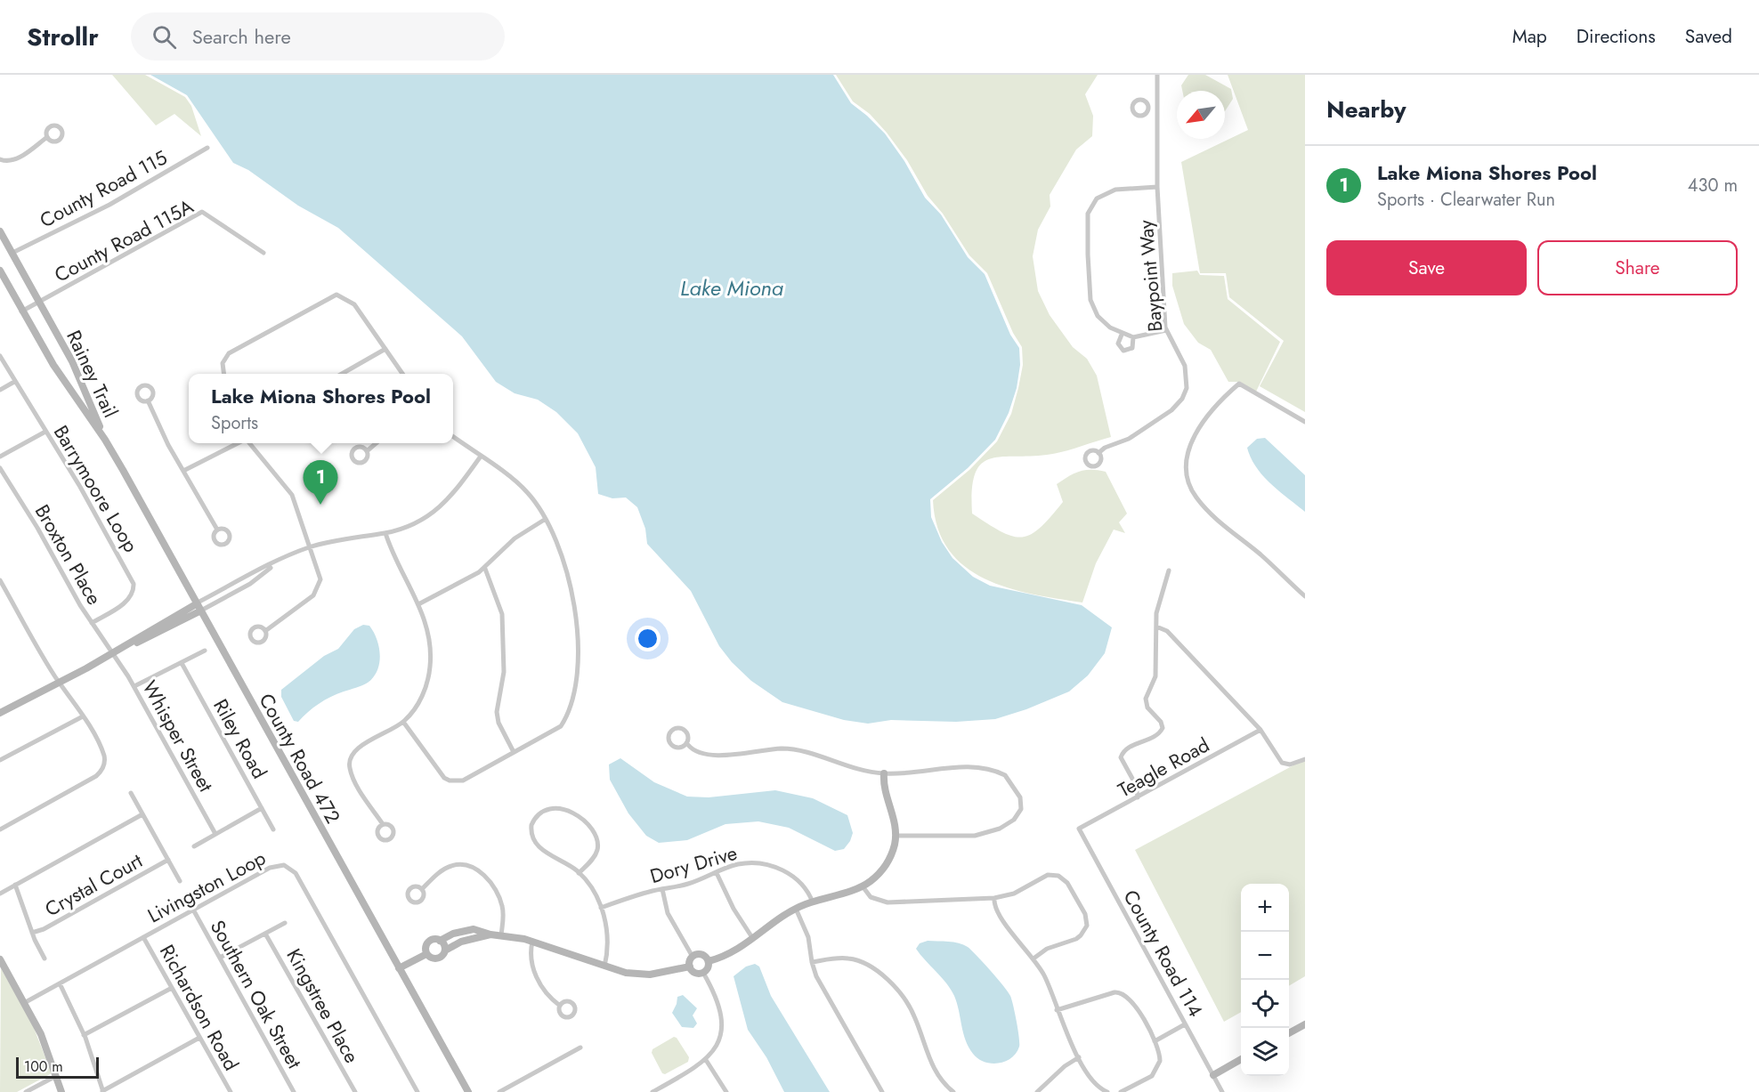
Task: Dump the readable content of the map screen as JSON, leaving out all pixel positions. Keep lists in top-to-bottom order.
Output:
{
  "streets": {
    "street": [
      "County Road 115",
      "County Road 115A",
      "Baypoint Way",
      "Rainey Trail",
      "Barrymoore Loop",
      "Broxton Place",
      "Whisper Street",
      "Riley Road",
      "County Road 472",
      "Teagle Road",
      "Dory Drive",
      "Crystal Court",
      "Livingston Loop",
      "County Road 114",
      "Southern Oak Street",
      "Kingstree Place",
      "Richardson Road"
    ]
  },
  "crossings": [
    ["County Road 115", "Rainey Trail"],
    ["County Road 115A", "Rainey Trail"],
    ["Rainey Trail", "County Road 472"],
    ["Barrymoore Loop", "Broxton Place"],
    ["Broxton Place", "Whisper Street"],
    ["Teagle Road", "County Road 114"],
    ["Livingston Loop", "Southern Oak Street"],
    ["Livingston Loop", "Richardson Road"]
  ],
  "water": ["Lake Miona"],
  "scale_bar": "100 m",
  "north": "bottom left",
  "page": {
    "header": "Strollr",
    "search": "Search here",
    "nav": ["Map", "Directions", "Saved"],
    "heading": "Nearby",
    "list": [
      {
        "mark": "1",
        "name": "Lake Miona Shores Pool",
        "note": "Sports · Clearwater Run",
        "value": "430 m"
      }
    ],
    "buttons": ["Save", "Share"],
    "popup": ["Lake Miona Shores Pool", "Sports"],
    "pins": "1",
    "map_buttons": ["+", "−"],
    "scale": "100 m"
  }
}
